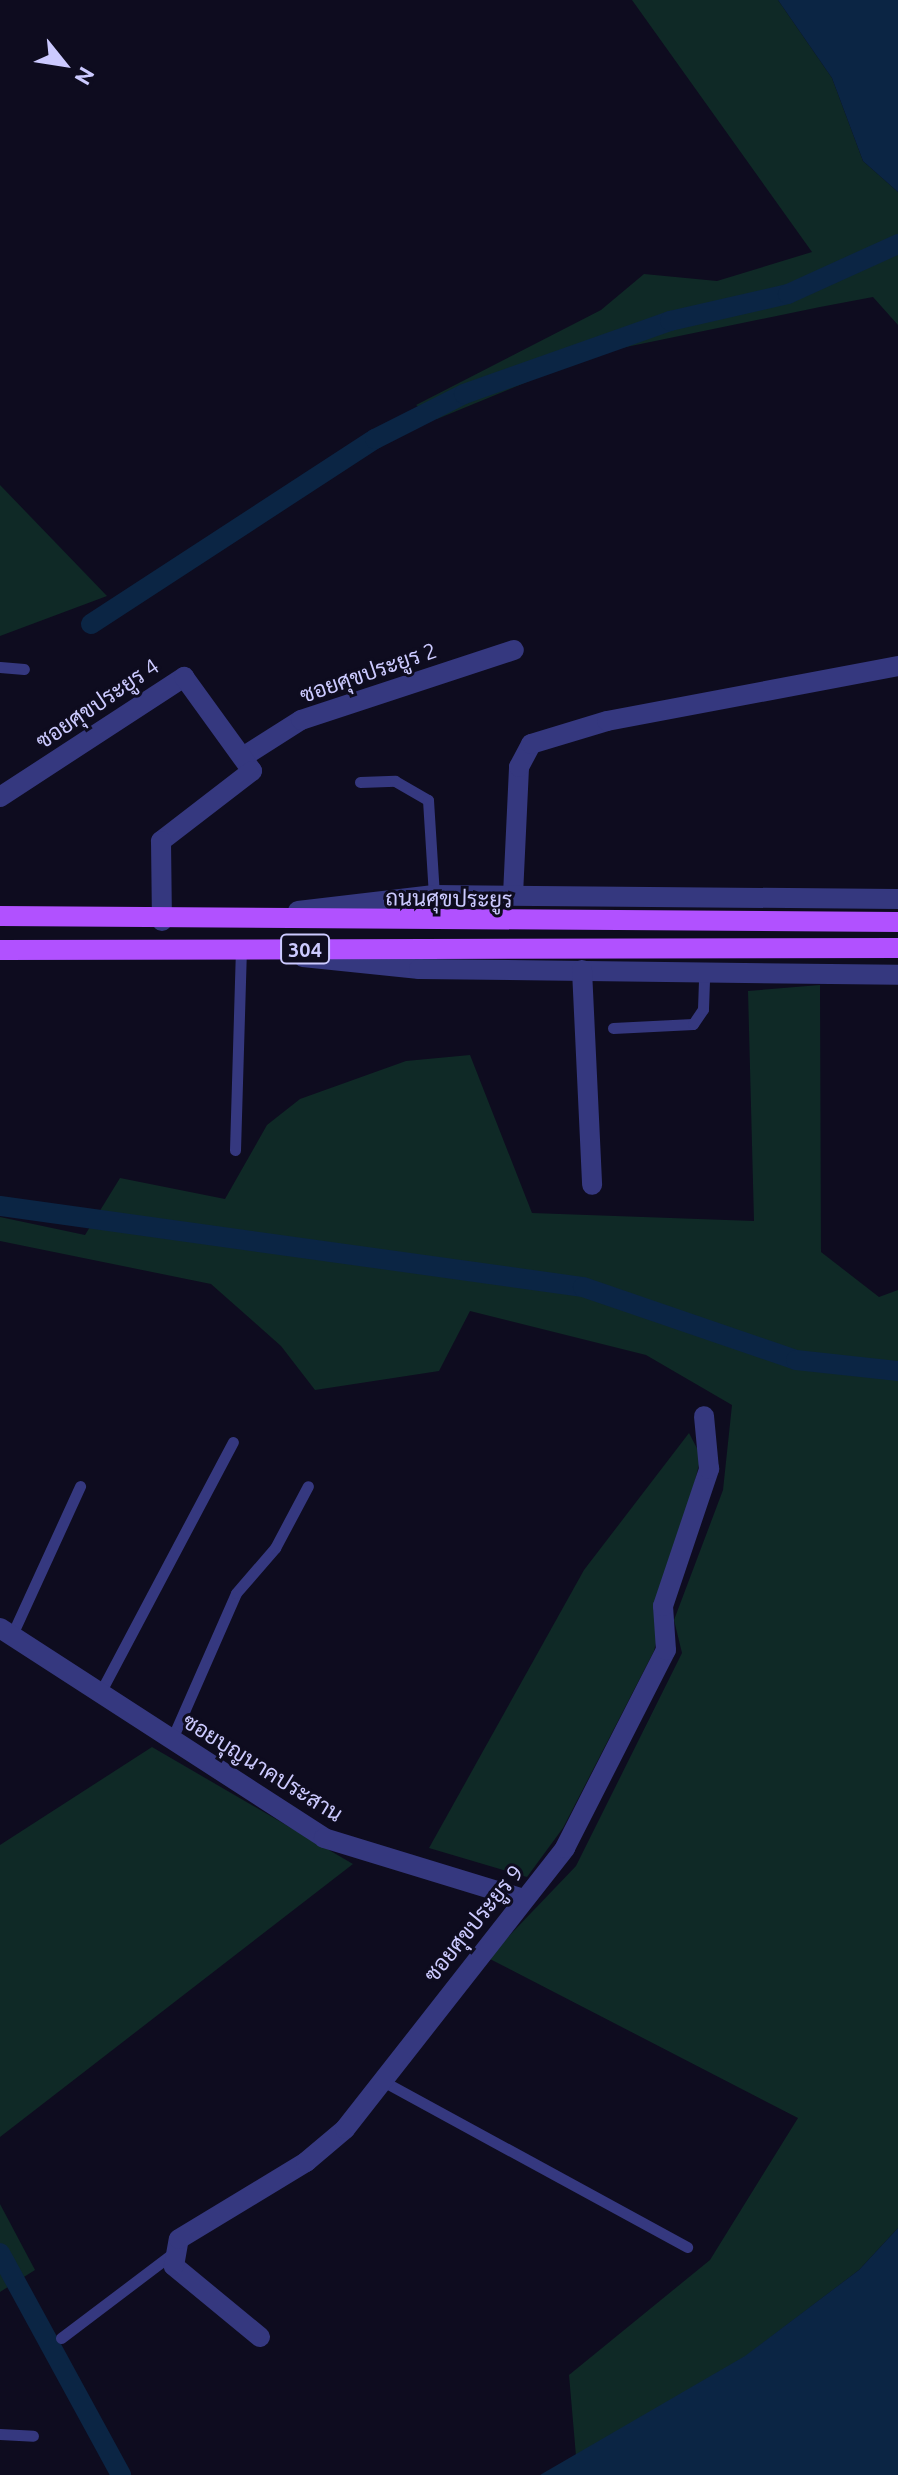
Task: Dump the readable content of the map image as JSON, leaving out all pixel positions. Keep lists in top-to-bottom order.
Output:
{
  "streets": {
    "main road": ["ถนนศุขประยูร", "304"],
    "street": [
      "ซอยศุขประยูร 2",
      "ซอยศุขประยูร 4",
      "ซอยบุญนาคประสาน",
      "ซอยศุขประยูร 9"
    ]
  },
  "crossings": [
    ["ซอยศุขประยูร 2", "ซอยศุขประยูร 4"],
    ["ซอยบุญนาคประสาน", "ซอยศุขประยูร 9"]
  ],
  "north": "bottom right"
}
